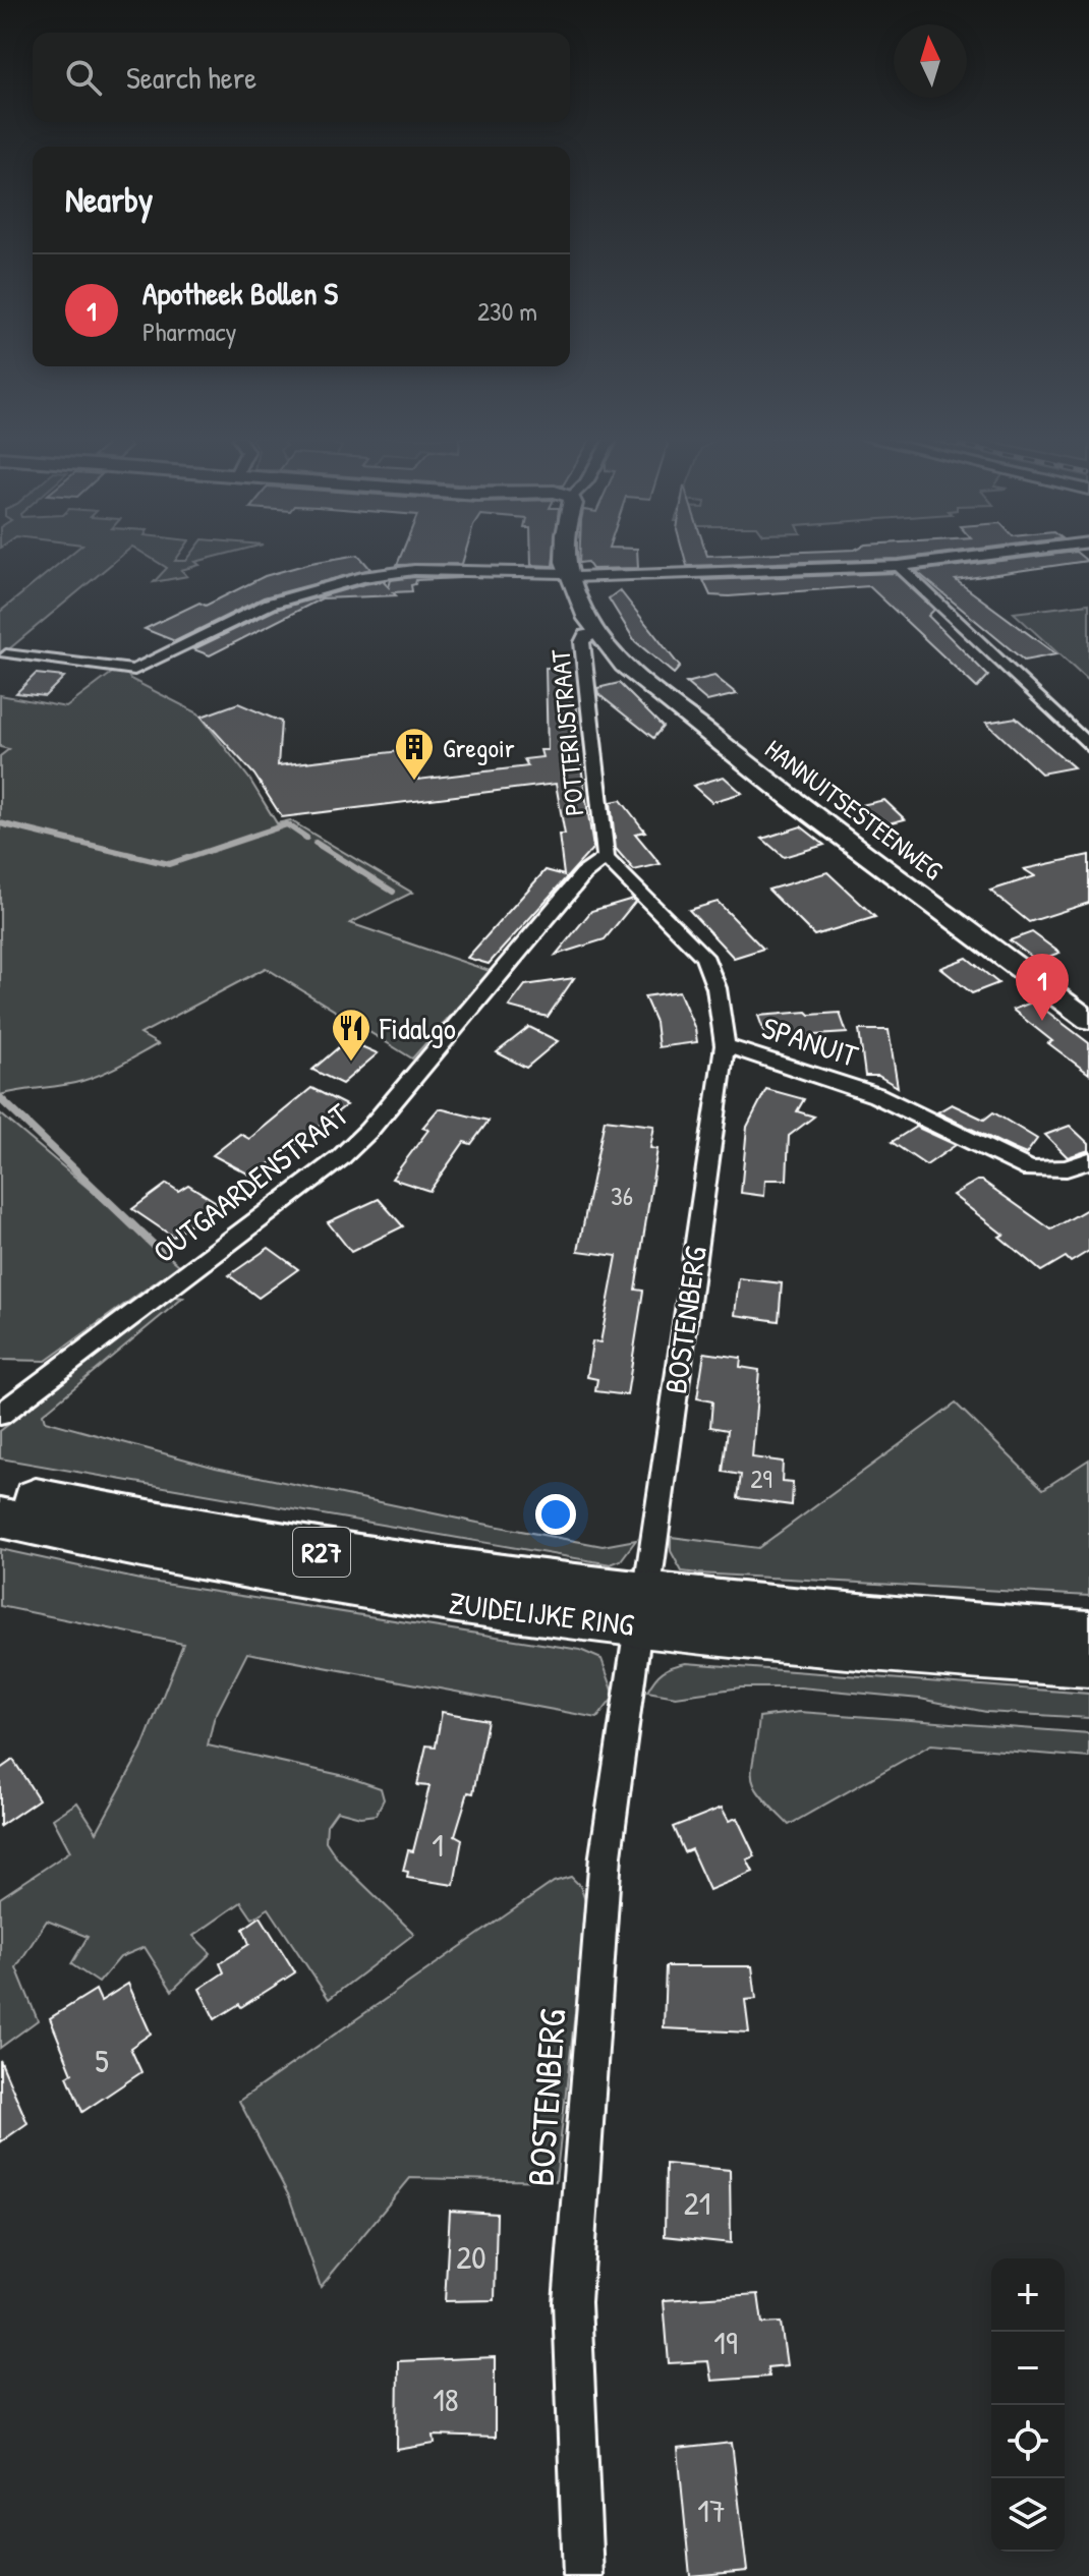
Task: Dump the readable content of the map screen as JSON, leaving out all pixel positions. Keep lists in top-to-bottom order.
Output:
{
  "streets": {
    "highway": ["R27", "ZUIDELIJKE RING"],
    "street": [
      "POTTERIJSTRAAT",
      "HANNUITSESTEENWEG",
      "SPANUIT",
      "OUTGAARDENSTRAAT",
      "BOSTENBERG"
    ]
  },
  "crossings": [
    ["POTTERIJSTRAAT", "HANNUITSESTEENWEG"],
    ["POTTERIJSTRAAT", "SPANUIT"],
    ["POTTERIJSTRAAT", "OUTGAARDENSTRAAT"],
    ["SPANUIT", "OUTGAARDENSTRAAT"],
    ["SPANUIT", "BOSTENBERG"],
    ["BOSTENBERG", "ZUIDELIJKE RING"]
  ],
  "places": {
    "building": ["Gregoir"],
    "restaurant": ["Fidalgo"]
  },
  "house_numbers": [
    "36",
    "29",
    "1",
    "5",
    "21",
    "20",
    "19",
    "18",
    "17"
  ],
  "north": "top",
  "page": {
    "search": "Search here",
    "heading": "Nearby",
    "list": [
      {
        "mark": "1",
        "name": "Apotheek Bollen S",
        "note": "Pharmacy",
        "value": "230 m"
      }
    ],
    "pins": "1",
    "map_buttons": ["+", "−"]
  }
}
